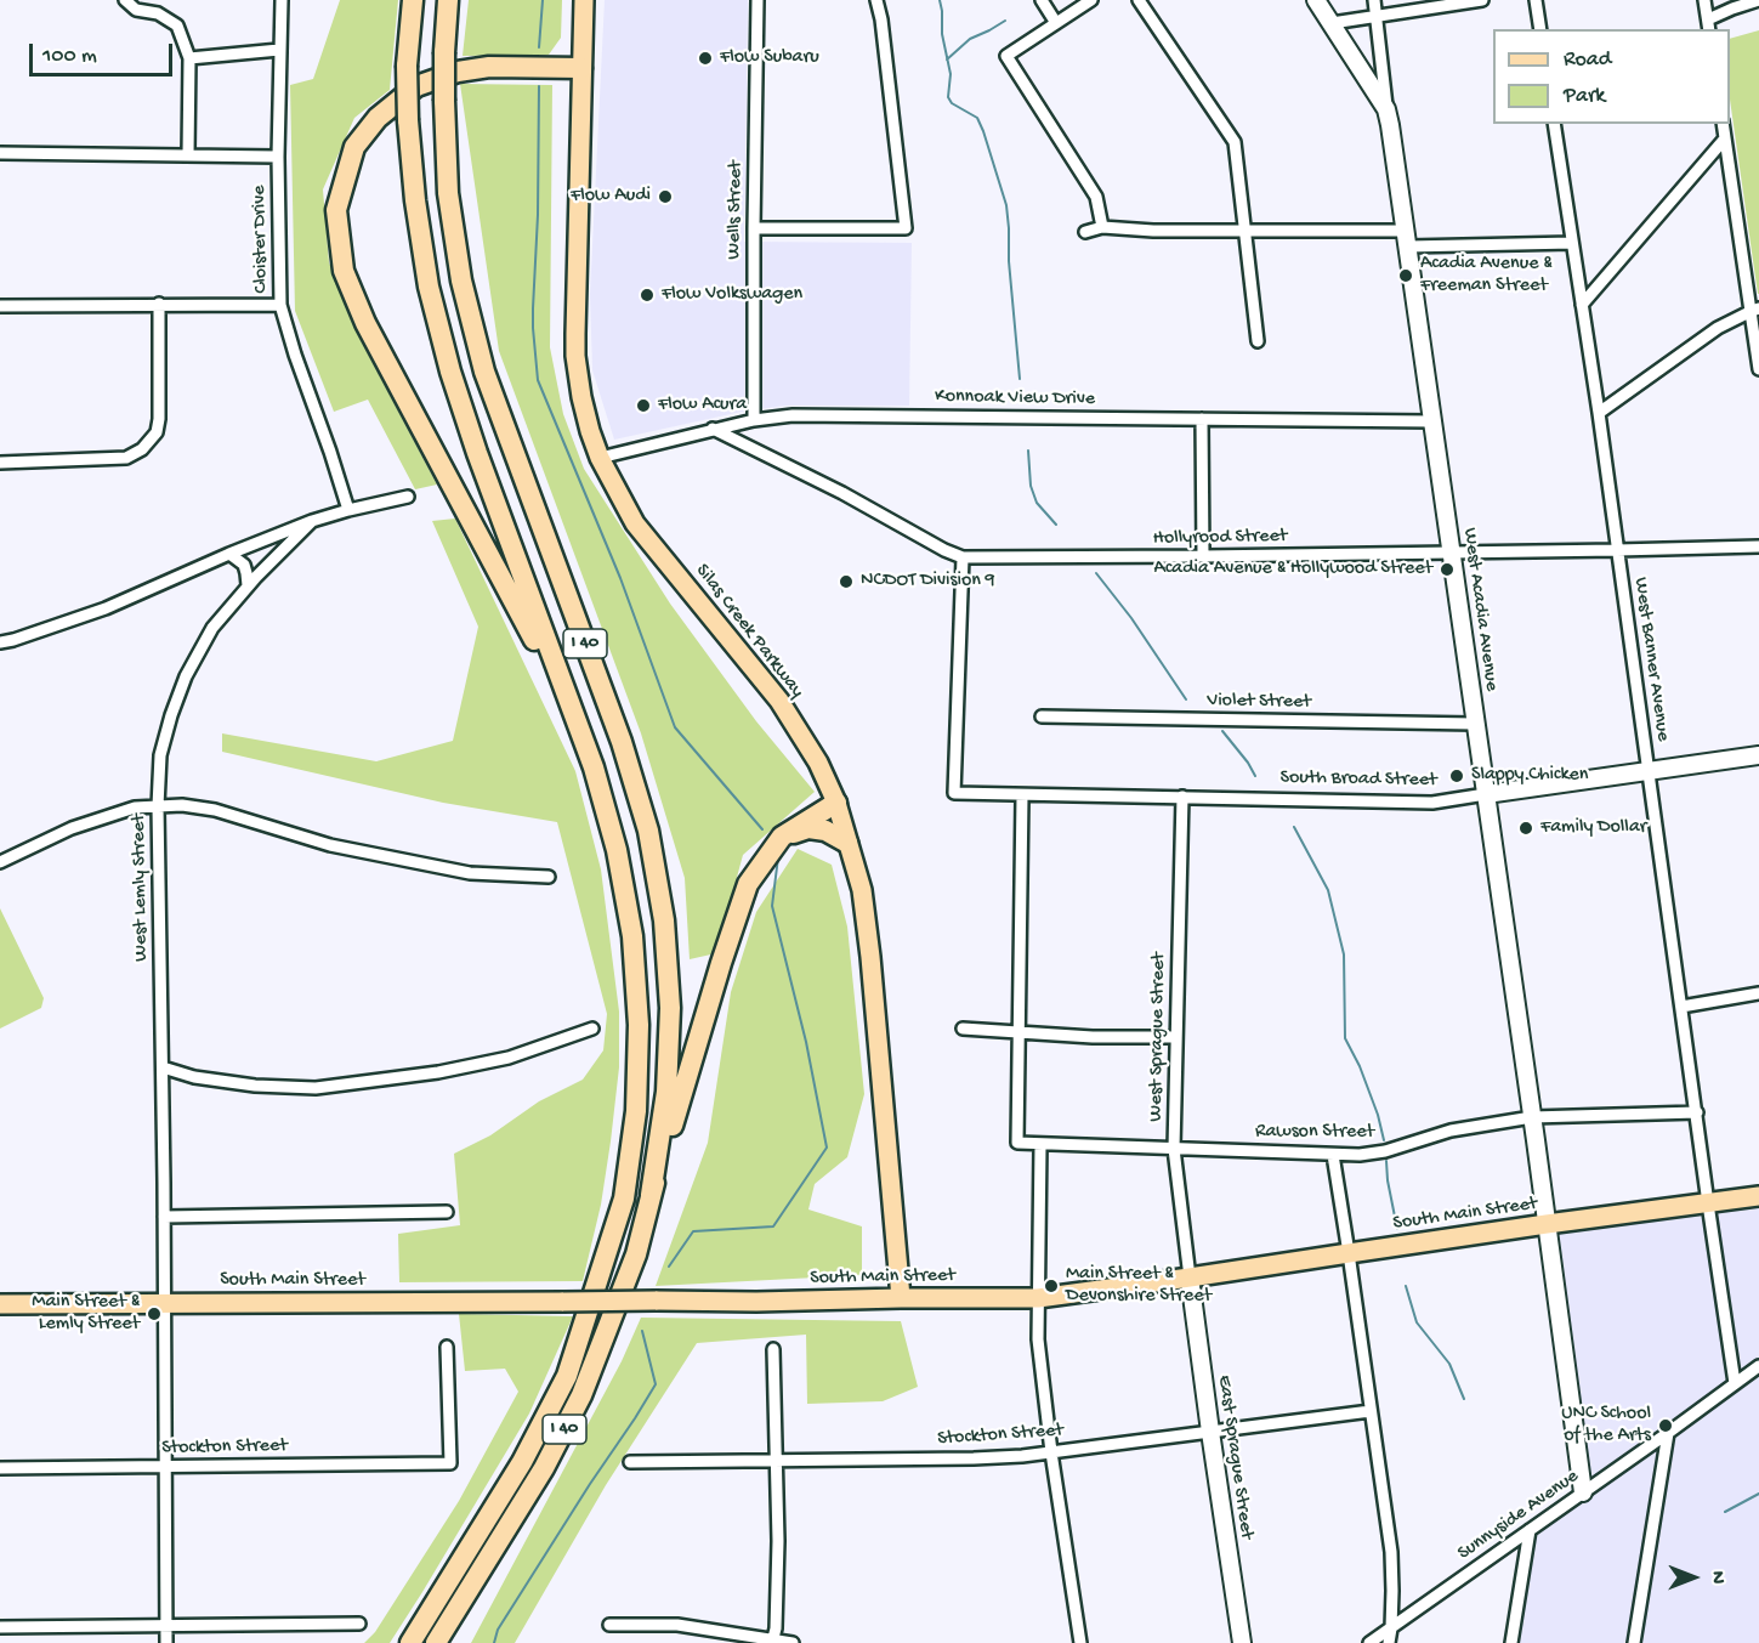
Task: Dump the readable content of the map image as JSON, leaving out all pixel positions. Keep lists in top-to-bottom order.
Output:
{
  "streets": {
    "highway": ["I 40"],
    "main road": ["Silas Creek Parkway", "South Main Street"],
    "street": [
      "Wells Street",
      "Cloister Drive",
      "Konnoak View Drive",
      "Hollyrood Street",
      "West Acadia Avenue",
      "West Banner Avenue",
      "Violet Street",
      "South Broad Street",
      "West Lemly Street",
      "West Sprague Street",
      "Rawson Street",
      "Stockton Street",
      "East Sprague Street",
      "Sunnyside Avenue"
    ]
  },
  "crossings": [
    ["Wells Street", "Konnoak View Drive"],
    ["Konnoak View Drive", "Hollyrood Street"],
    ["Konnoak View Drive", "West Acadia Avenue"],
    ["Konnoak View Drive", "Silas Creek Parkway"],
    ["Hollyrood Street", "West Acadia Avenue"],
    ["Hollyrood Street", "West Banner Avenue"],
    ["Hollyrood Street", "South Broad Street"],
    ["West Acadia Avenue", "Violet Street"],
    ["West Acadia Avenue", "South Broad Street"],
    ["West Acadia Avenue", "Rawson Street"],
    ["West Acadia Avenue", "South Main Street"],
    ["West Acadia Avenue", "Sunnyside Avenue"],
    ["Silas Creek Parkway", "South Main Street"],
    ["West Banner Avenue", "South Broad Street"],
    ["West Banner Avenue", "Rawson Street"],
    ["West Banner Avenue", "South Main Street"],
    ["West Banner Avenue", "Sunnyside Avenue"],
    ["South Broad Street", "West Sprague Street"],
    ["West Lemly Street", "South Main Street"],
    ["West Lemly Street", "Stockton Street"],
    ["West Sprague Street", "Rawson Street"],
    ["West Sprague Street", "South Main Street"],
    ["West Sprague Street", "East Sprague Street"],
    ["South Main Street", "East Sprague Street"],
    ["Stockton Street", "East Sprague Street"]
  ],
  "places": [
    "Flow Subaru",
    "Flow Audi",
    "Acadia Avenue & Freeman Street",
    "Flow Volkswagen",
    "Flow Acura",
    "Acadia Avenue & Hollywood Street",
    "NCDOT Division 9",
    "Slappy Chicken",
    "Family Dollar",
    "Main Street & Devonshire Street",
    "Main Street & Lemly Street",
    "UNC School of the Arts"
  ],
  "legend": ["Road", "Park"],
  "scale_bar": "100 m",
  "north": "right"
}
